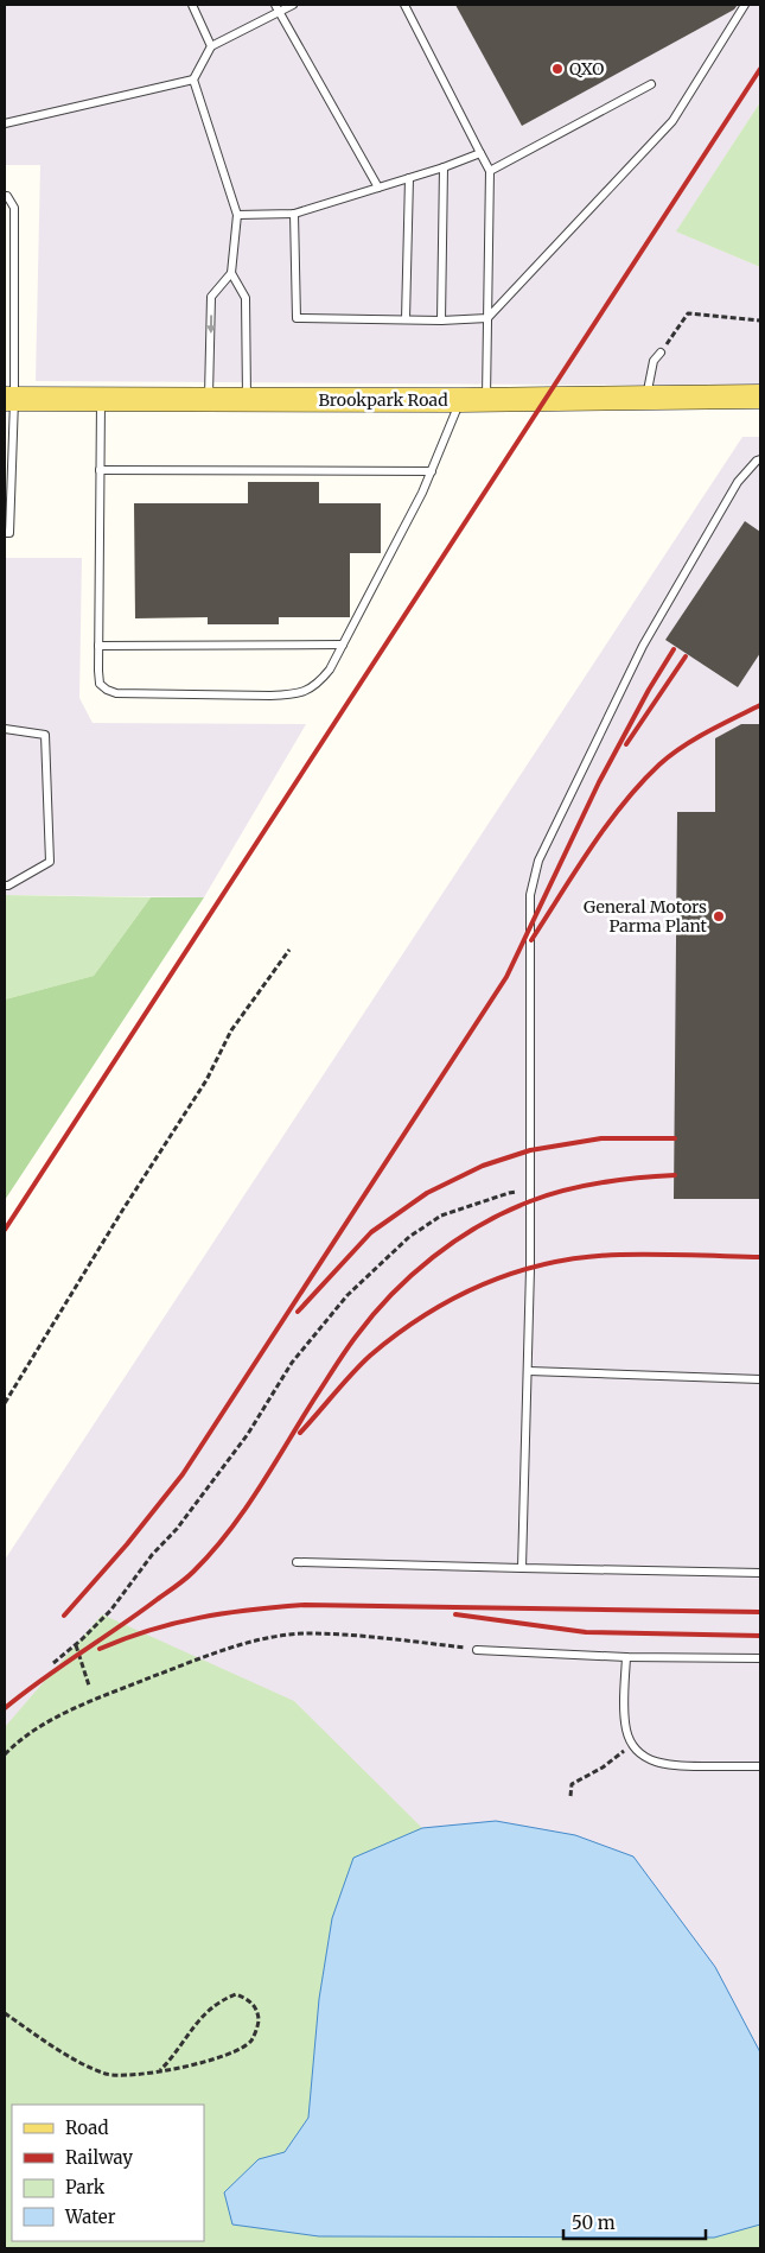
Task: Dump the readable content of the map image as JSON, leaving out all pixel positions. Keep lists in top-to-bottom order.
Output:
{
  "streets": {
    "main road": ["Brookpark Road"]
  },
  "places": ["QXO", "General Motors Parma Plant"],
  "legend": [
    "Road",
    "Railway",
    "Park",
    "Water"
  ],
  "scale_bar": "50 m"
}
